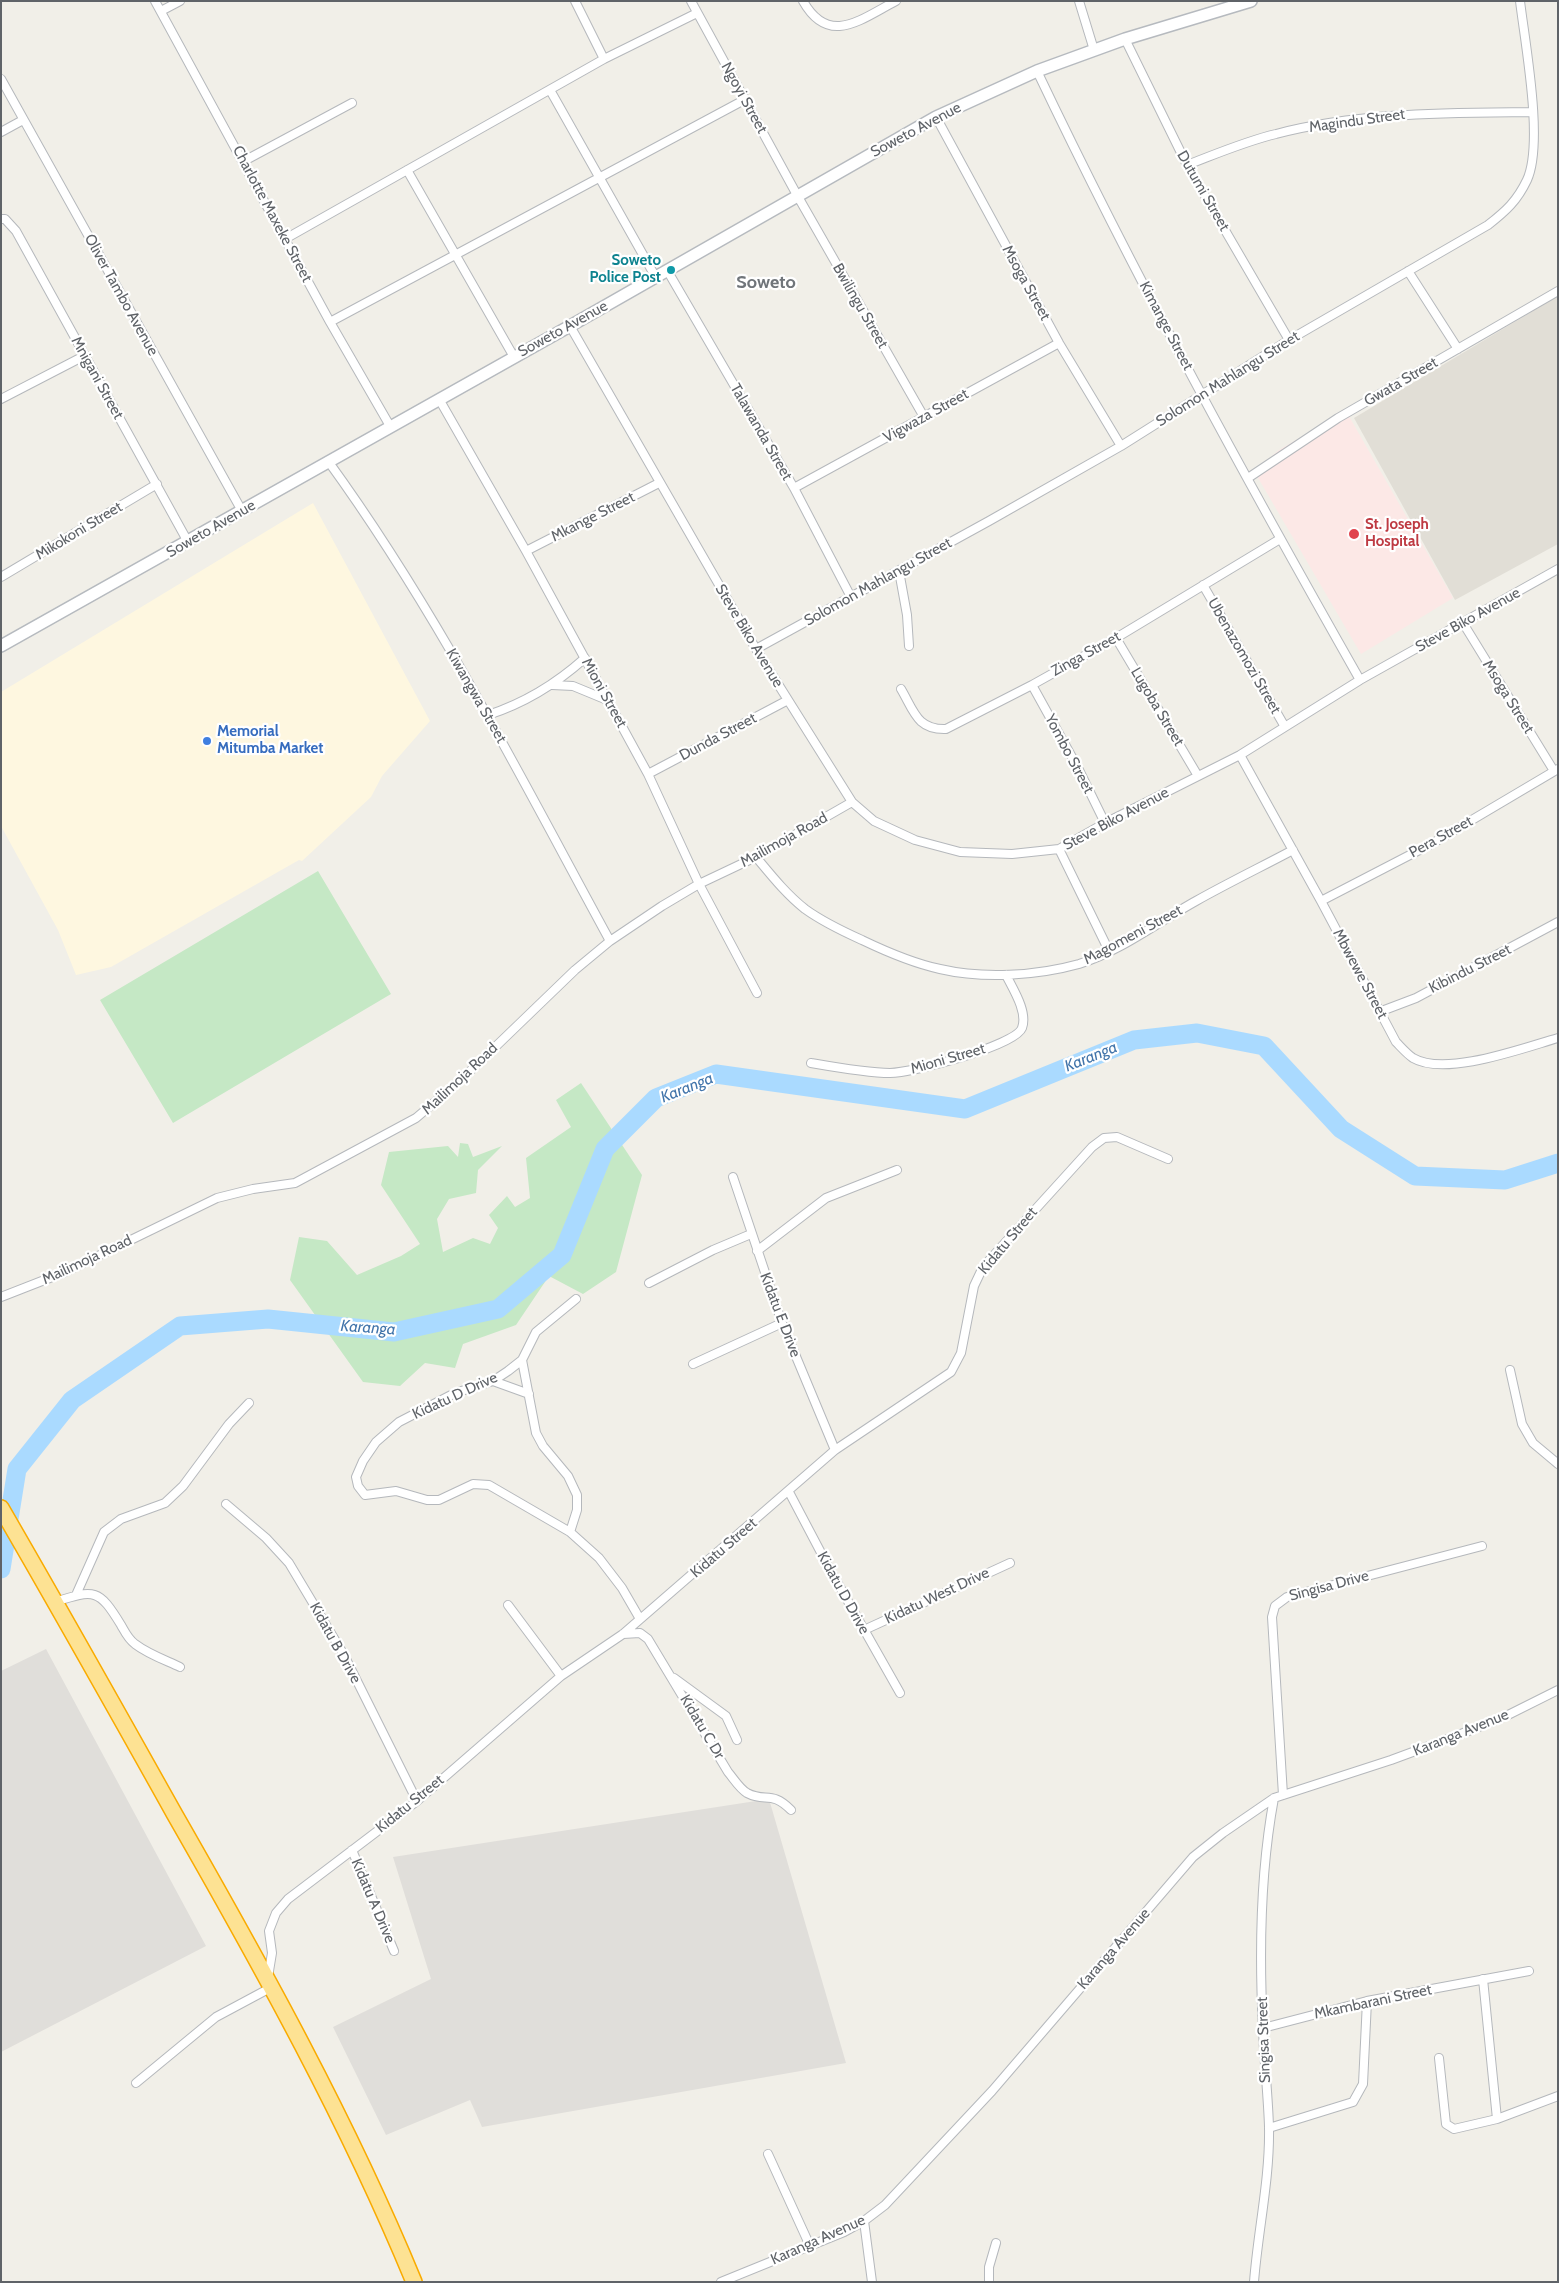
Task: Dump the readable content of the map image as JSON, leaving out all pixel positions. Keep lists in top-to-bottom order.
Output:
{
  "streets": {
    "street": [
      "Ngoyi Street",
      "Magindu Street",
      "Soweto Avenue",
      "Dutumi Street",
      "Charlotte Maxeke Street",
      "Msoga Street",
      "Oliver Tambo Avenue",
      "Bwilingu Street",
      "Kimange Street",
      "Mnigani Street",
      "Solomon Mahlangu Street",
      "Gwata Street",
      "Vigwaza Street",
      "Talawanda Street",
      "Mkange Street",
      "Mikokoni Street",
      "Steve Biko Avenue",
      "Zinga Street",
      "Ubenazomozi Street",
      "Mioni Street",
      "Kiwangwa Street",
      "Lugoba Street",
      "Dunda Street",
      "Yombo Street",
      "Pera Street",
      "Mailimoja Road",
      "Magomeni Street",
      "Kibindu Street",
      "Mbwewe Street",
      "Kidatu Street",
      "Kidatu E Drive",
      "Kidatu D Drive",
      "Singisa Drive",
      "Kidatu West Drive",
      "Kidatu B Drive",
      "Kidatu C Dr",
      "Karanga Avenue",
      "Kidatu A Drive",
      "Mkambarani Street",
      "Singisa Street"
    ]
  },
  "crossings": [
    ["Ngoyi Street", "Soweto Avenue"],
    ["Ngoyi Street", "Bwilingu Street"],
    ["Magindu Street", "Dutumi Street"],
    ["Magindu Street", "Solomon Mahlangu Street"],
    ["Soweto Avenue", "Dutumi Street"],
    ["Soweto Avenue", "Charlotte Maxeke Street"],
    ["Soweto Avenue", "Msoga Street"],
    ["Soweto Avenue", "Oliver Tambo Avenue"],
    ["Soweto Avenue", "Bwilingu Street"],
    ["Soweto Avenue", "Kimange Street"],
    ["Soweto Avenue", "Mnigani Street"],
    ["Soweto Avenue", "Talawanda Street"],
    ["Soweto Avenue", "Steve Biko Avenue"],
    ["Soweto Avenue", "Mioni Street"],
    ["Soweto Avenue", "Kiwangwa Street"],
    ["Dutumi Street", "Solomon Mahlangu Street"],
    ["Msoga Street", "Solomon Mahlangu Street"],
    ["Msoga Street", "Vigwaza Street"],
    ["Msoga Street", "Steve Biko Avenue"],
    ["Msoga Street", "Pera Street"],
    ["Bwilingu Street", "Vigwaza Street"],
    ["Kimange Street", "Solomon Mahlangu Street"],
    ["Kimange Street", "Gwata Street"],
    ["Kimange Street", "Steve Biko Avenue"],
    ["Kimange Street", "Zinga Street"],
    ["Mnigani Street", "Mikokoni Street"],
    ["Solomon Mahlangu Street", "Talawanda Street"],
    ["Solomon Mahlangu Street", "Steve Biko Avenue"],
    ["Vigwaza Street", "Talawanda Street"],
    ["Mkange Street", "Steve Biko Avenue"],
    ["Mkange Street", "Mioni Street"],
    ["Steve Biko Avenue", "Ubenazomozi Street"],
    ["Steve Biko Avenue", "Lugoba Street"],
    ["Steve Biko Avenue", "Dunda Street"],
    ["Steve Biko Avenue", "Yombo Street"],
    ["Steve Biko Avenue", "Mailimoja Road"],
    ["Steve Biko Avenue", "Mbwewe Street"],
    ["Zinga Street", "Ubenazomozi Street"],
    ["Zinga Street", "Lugoba Street"],
    ["Zinga Street", "Yombo Street"],
    ["Mioni Street", "Dunda Street"],
    ["Mioni Street", "Mailimoja Road"],
    ["Mioni Street", "Magomeni Street"],
    ["Kiwangwa Street", "Mailimoja Road"],
    ["Pera Street", "Mbwewe Street"],
    ["Mailimoja Road", "Magomeni Street"],
    ["Magomeni Street", "Mbwewe Street"],
    ["Kibindu Street", "Mbwewe Street"],
    ["Kidatu Street", "Kidatu E Drive"],
    ["Kidatu Street", "Kidatu D Drive"],
    ["Kidatu Street", "Kidatu B Drive"],
    ["Kidatu Street", "Kidatu C Dr"],
    ["Kidatu Street", "Kidatu A Drive"],
    ["Kidatu D Drive", "Kidatu West Drive"],
    ["Singisa Drive", "Karanga Avenue"],
    ["Karanga Avenue", "Singisa Street"],
    ["Mkambarani Street", "Singisa Street"]
  ],
  "districts": ["Soweto"],
  "water": ["Karanga"],
  "places": ["Soweto Police Post", "St. Joseph Hospital", "Memorial Mitumba Market"]
}
